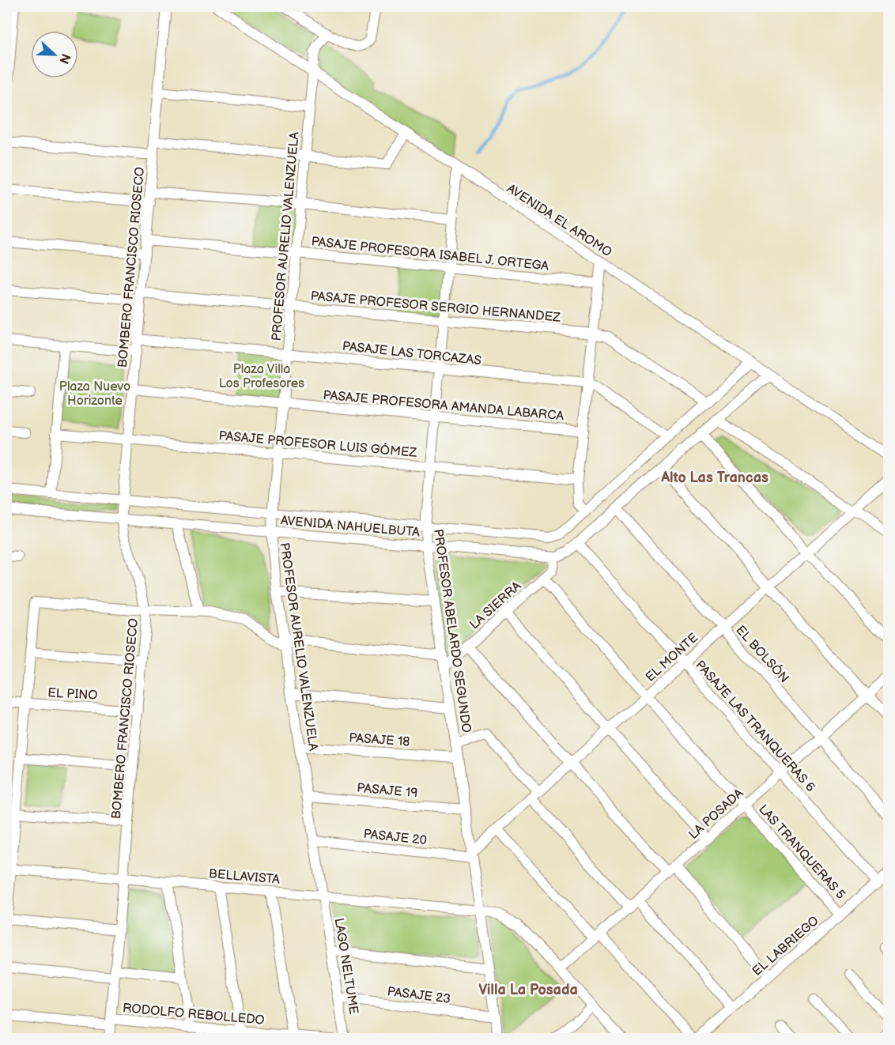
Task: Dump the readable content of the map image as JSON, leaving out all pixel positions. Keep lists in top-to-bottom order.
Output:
{
  "streets": {
    "street": [
      "AVENIDA EL AROMO",
      "PROFESOR AURELIO VALENZUELA",
      "PASAJE PROFESORA ISABEL J. ORTEGA",
      "BOMBERO FRANCISCO RIOSECO",
      "PASAJE PROFESOR SERGIO HERNANDEZ",
      "PASAJE LAS TORCAZAS",
      "PASAJE PROFESORA AMANDA LABARCA",
      "PASAJE PROFESOR LUIS GÓMEZ",
      "AVENIDA NAHUELBUTA",
      "LA SIERRA",
      "PROFESOR ABELARDO SEGUNDO",
      "EL BOLSÓN",
      "EL MONTE",
      "EL PINO",
      "PASAJE LAS TRANQUERAS 6",
      "PASAJE 18",
      "PASAJE 19",
      "LA POSADA",
      "PASAJE 20",
      "LAS TRANQUERAS 5",
      "BELLAVISTA",
      "EL LABRIEGO",
      "LAGO NELTUME",
      "PASAJE 23",
      "RODOLFO REBOLLEDO"
    ]
  },
  "crossings": [
    ["AVENIDA EL AROMO", "PROFESOR AURELIO VALENZUELA"],
    ["AVENIDA EL AROMO", "AVENIDA NAHUELBUTA"],
    ["AVENIDA EL AROMO", "PROFESOR ABELARDO SEGUNDO"],
    ["PROFESOR AURELIO VALENZUELA", "PASAJE PROFESORA ISABEL J. ORTEGA"],
    ["PROFESOR AURELIO VALENZUELA", "PASAJE PROFESOR SERGIO HERNANDEZ"],
    ["PROFESOR AURELIO VALENZUELA", "PASAJE LAS TORCAZAS"],
    ["PROFESOR AURELIO VALENZUELA", "PASAJE PROFESORA AMANDA LABARCA"],
    ["PROFESOR AURELIO VALENZUELA", "PASAJE PROFESOR LUIS GÓMEZ"],
    ["PROFESOR AURELIO VALENZUELA", "AVENIDA NAHUELBUTA"],
    ["PROFESOR AURELIO VALENZUELA", "PASAJE 18"],
    ["PROFESOR AURELIO VALENZUELA", "PASAJE 19"],
    ["PROFESOR AURELIO VALENZUELA", "PASAJE 20"],
    ["PROFESOR AURELIO VALENZUELA", "BELLAVISTA"],
    ["PROFESOR AURELIO VALENZUELA", "LAGO NELTUME"],
    ["PASAJE PROFESORA ISABEL J. ORTEGA", "BOMBERO FRANCISCO RIOSECO"],
    ["PASAJE PROFESORA ISABEL J. ORTEGA", "PROFESOR ABELARDO SEGUNDO"],
    ["BOMBERO FRANCISCO RIOSECO", "PASAJE PROFESOR SERGIO HERNANDEZ"],
    ["BOMBERO FRANCISCO RIOSECO", "PASAJE LAS TORCAZAS"],
    ["BOMBERO FRANCISCO RIOSECO", "PASAJE PROFESORA AMANDA LABARCA"],
    ["BOMBERO FRANCISCO RIOSECO", "PASAJE PROFESOR LUIS GÓMEZ"],
    ["BOMBERO FRANCISCO RIOSECO", "AVENIDA NAHUELBUTA"],
    ["BOMBERO FRANCISCO RIOSECO", "EL PINO"],
    ["BOMBERO FRANCISCO RIOSECO", "BELLAVISTA"],
    ["BOMBERO FRANCISCO RIOSECO", "RODOLFO REBOLLEDO"],
    ["PASAJE PROFESOR SERGIO HERNANDEZ", "AVENIDA NAHUELBUTA"],
    ["PASAJE PROFESOR SERGIO HERNANDEZ", "PROFESOR ABELARDO SEGUNDO"],
    ["PASAJE LAS TORCAZAS", "AVENIDA NAHUELBUTA"],
    ["PASAJE LAS TORCAZAS", "PROFESOR ABELARDO SEGUNDO"],
    ["PASAJE PROFESORA AMANDA LABARCA", "PROFESOR ABELARDO SEGUNDO"],
    ["PASAJE PROFESOR LUIS GÓMEZ", "PROFESOR ABELARDO SEGUNDO"],
    ["AVENIDA NAHUELBUTA", "LA SIERRA"],
    ["AVENIDA NAHUELBUTA", "PROFESOR ABELARDO SEGUNDO"],
    ["LA SIERRA", "PROFESOR ABELARDO SEGUNDO"],
    ["LA SIERRA", "LAS TRANQUERAS 5"],
    ["PROFESOR ABELARDO SEGUNDO", "EL MONTE"],
    ["PROFESOR ABELARDO SEGUNDO", "PASAJE 18"],
    ["PROFESOR ABELARDO SEGUNDO", "PASAJE 19"],
    ["PROFESOR ABELARDO SEGUNDO", "PASAJE 20"],
    ["PROFESOR ABELARDO SEGUNDO", "BELLAVISTA"],
    ["PROFESOR ABELARDO SEGUNDO", "PASAJE 23"],
    ["EL BOLSÓN", "EL MONTE"],
    ["EL BOLSÓN", "LA POSADA"],
    ["EL MONTE", "PASAJE LAS TRANQUERAS 6"],
    ["EL MONTE", "PASAJE 20"],
    ["EL MONTE", "LAS TRANQUERAS 5"],
    ["PASAJE LAS TRANQUERAS 6", "LA POSADA"],
    ["PASAJE LAS TRANQUERAS 6", "EL LABRIEGO"],
    ["LA POSADA", "LAS TRANQUERAS 5"],
    ["LA POSADA", "BELLAVISTA"],
    ["LAS TRANQUERAS 5", "EL LABRIEGO"],
    ["BELLAVISTA", "LAGO NELTUME"],
    ["LAGO NELTUME", "PASAJE 23"]
  ],
  "districts": ["Alto Las Trancas", "Villa La Posada"],
  "parks": ["Plaza Villa Los Profesores", "Plaza Nuevo Horizonte"],
  "north": "right"
}
